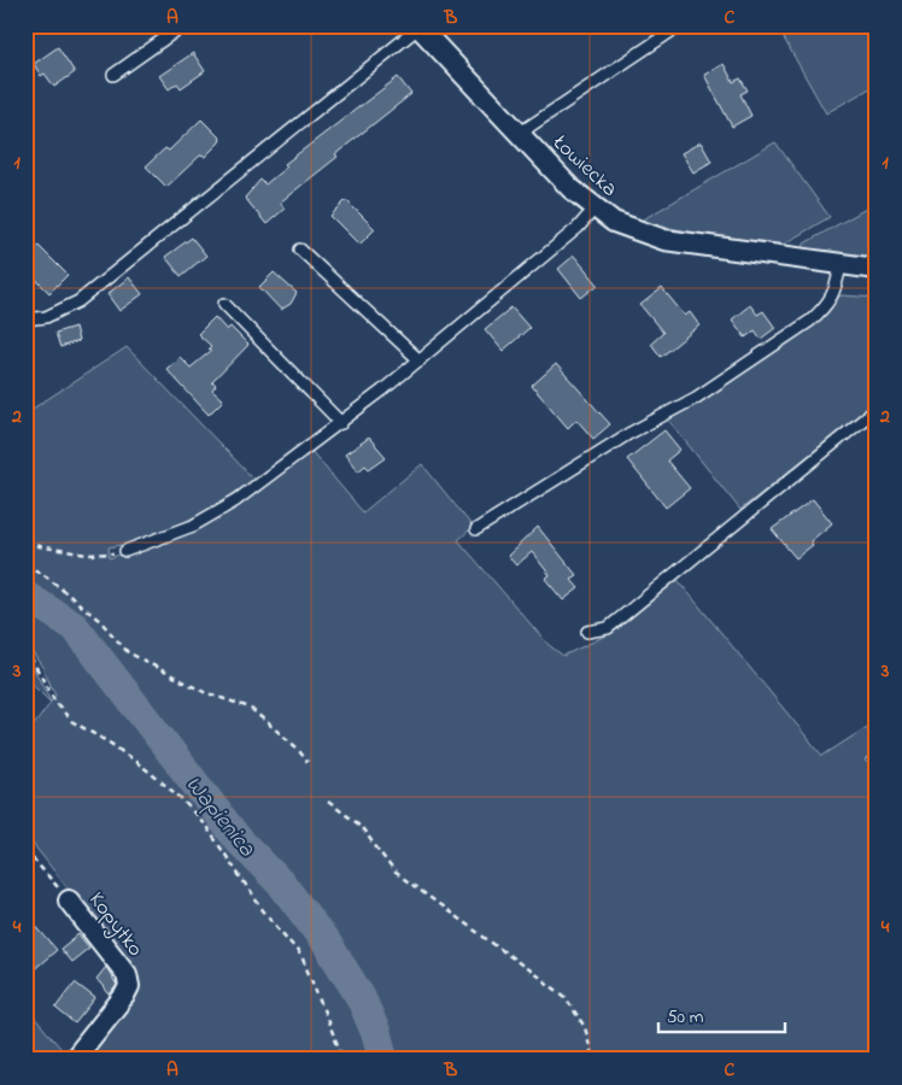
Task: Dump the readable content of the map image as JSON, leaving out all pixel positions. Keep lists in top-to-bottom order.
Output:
{
  "streets": {
    "street": ["Łowiecka", "Kopytko"]
  },
  "water": ["Wapienica"],
  "scale_bar": "50 m",
  "grid": {
    "columns": ["A", "B", "C"],
    "rows": [
      "1",
      "2",
      "3",
      "4"
    ]
  }
}
